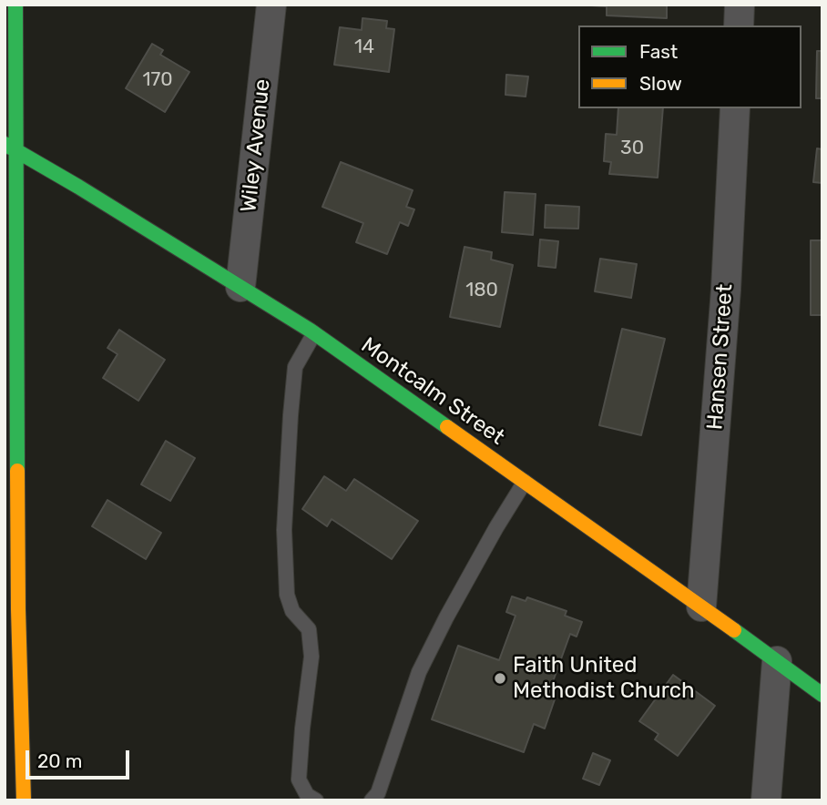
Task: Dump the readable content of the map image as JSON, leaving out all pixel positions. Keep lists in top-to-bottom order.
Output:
{
  "streets": {
    "main road": ["Montcalm Street"],
    "street": ["Wiley Avenue", "Hansen Street"]
  },
  "crossings": [
    ["Wiley Avenue", "Montcalm Street"],
    ["Hansen Street", "Montcalm Street"]
  ],
  "places": ["Faith United Methodist Church"],
  "house_numbers": [
    "14",
    "170",
    "30",
    "180"
  ],
  "legend": ["Fast", "Slow"],
  "scale_bar": "20 m"
}
